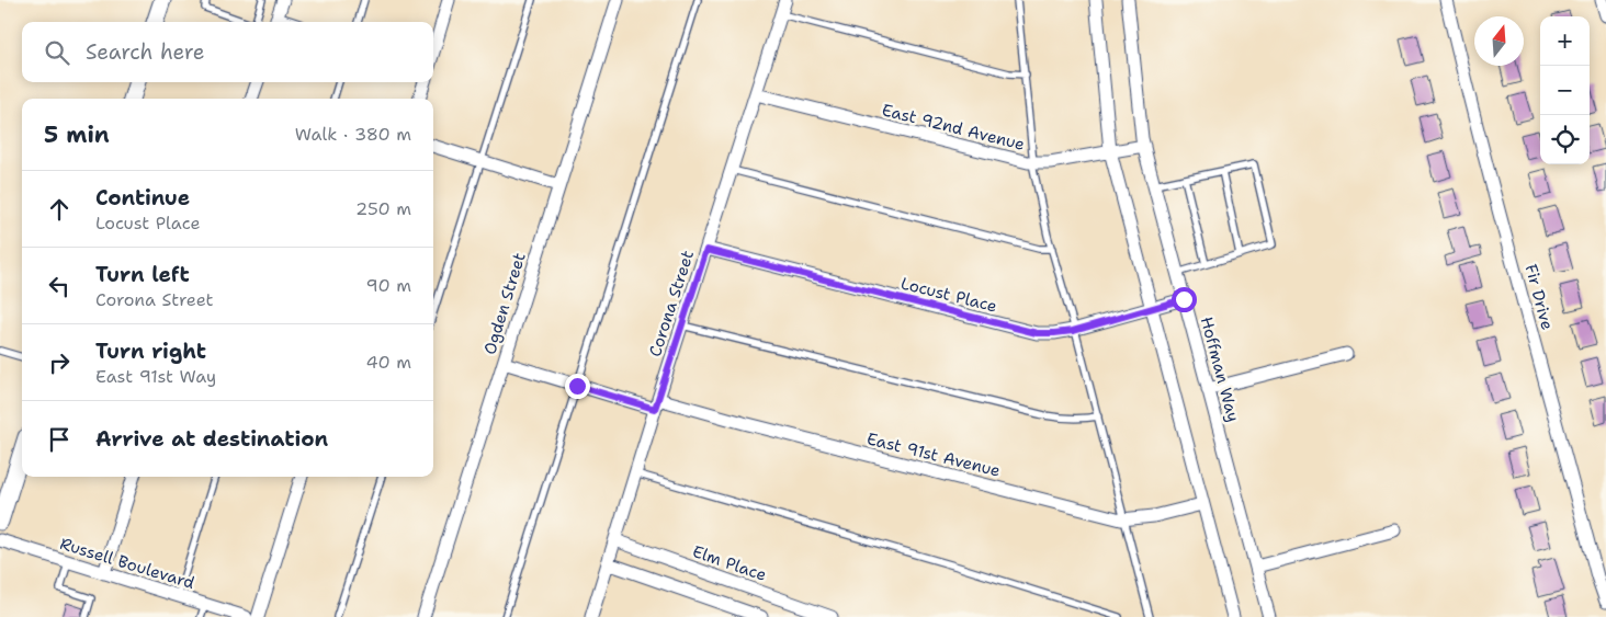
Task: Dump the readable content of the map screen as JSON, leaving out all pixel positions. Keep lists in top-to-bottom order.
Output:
{
  "streets": {
    "street": [
      "East 92nd Avenue",
      "Locust Place",
      "Fir Drive",
      "Ogden Street",
      "Corona Street",
      "Hoffman Way",
      "East 91st Avenue",
      "Russell Boulevard",
      "Elm Place"
    ]
  },
  "crossings": [
    ["East 92nd Avenue", "Corona Street"],
    ["East 92nd Avenue", "Hoffman Way"],
    ["Locust Place", "Corona Street"],
    ["Locust Place", "Hoffman Way"],
    ["Ogden Street", "East 91st Avenue"],
    ["Corona Street", "East 91st Avenue"],
    ["Corona Street", "Elm Place"]
  ],
  "north": "top",
  "page": {
    "map_buttons": ["+", "−"],
    "search": "Search here",
    "heading": ["5 min", "Walk · 380 m"],
    "list": [
      ["Continue", "Locust Place", "250 m"],
      ["Turn left", "Corona Street", "90 m"],
      ["Turn right", "East 91st Way", "40 m"],
      "Arrive at destination"
    ]
  }
}
